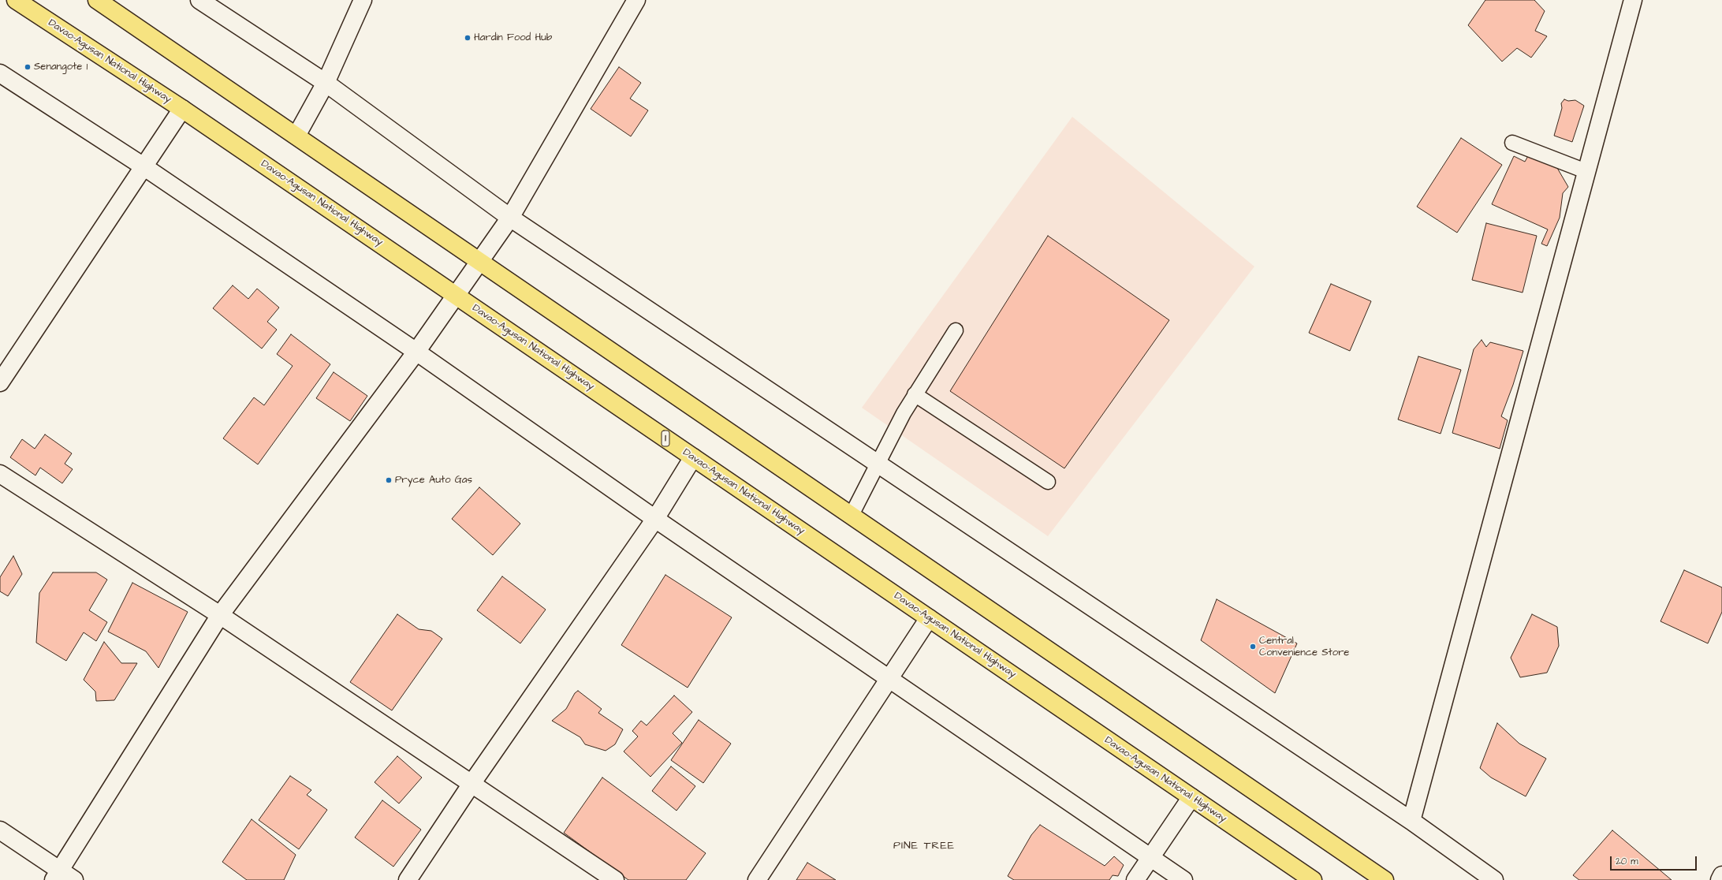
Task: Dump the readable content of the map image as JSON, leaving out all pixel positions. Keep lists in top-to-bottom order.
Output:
{
  "streets": {
    "highway": ["Davao-Agusan National Highway", "1"]
  },
  "districts": ["PINE TREE"],
  "places": [
    "Hardin Food Hub",
    "Senangote 1",
    "Pryce Auto Gas",
    "Central Convenience Store"
  ],
  "scale_bar": "20 m"
}
